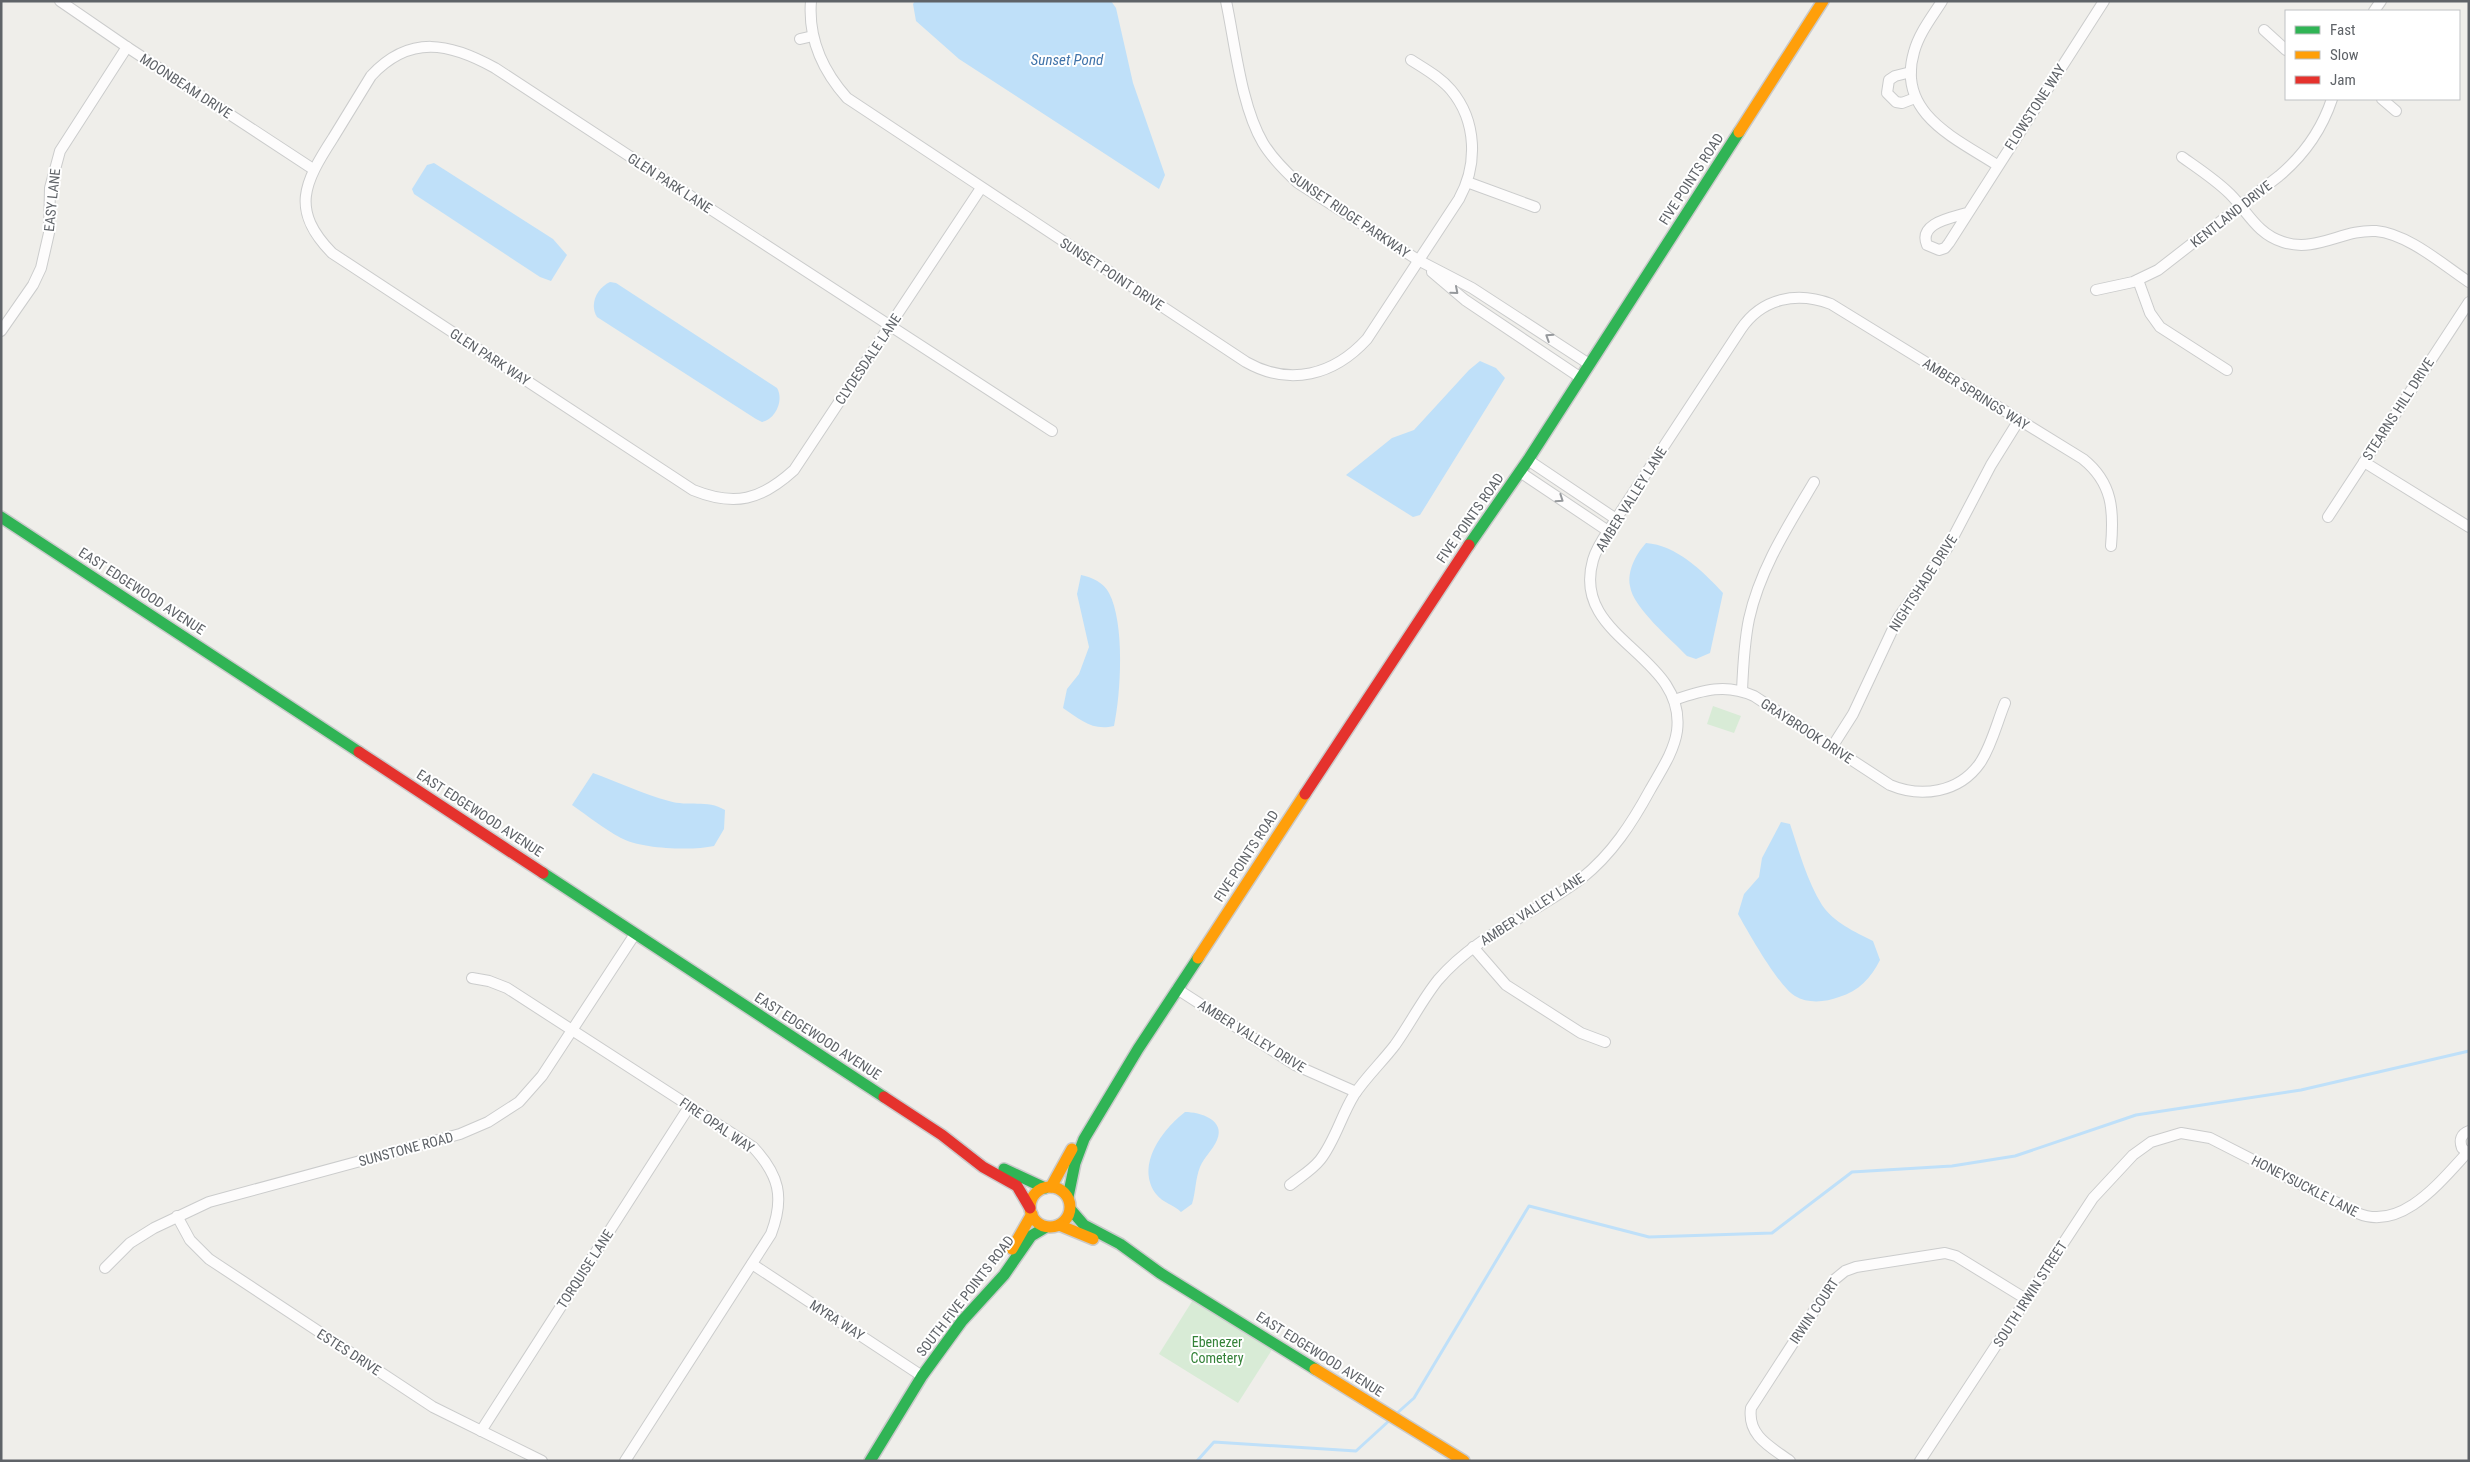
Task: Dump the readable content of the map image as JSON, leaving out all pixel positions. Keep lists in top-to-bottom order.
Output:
{
  "streets": {
    "street": [
      "MOONBEAM DRIVE",
      "FLOWSTONE WAY",
      "FIVE POINTS ROAD",
      "GLEN PARK LANE",
      "EASY LANE",
      "KENTLAND DRIVE",
      "SUNSET RIDGE PARKWAY",
      "SUNSET POINT DRIVE",
      "GLEN PARK WAY",
      "CLYDESDALE LANE",
      "AMBER SPRINGS WAY",
      "STEARNS HILL DRIVE",
      "AMBER VALLEY LANE",
      "NIGHTSHADE DRIVE",
      "EAST EDGEWOOD AVENUE",
      "GRAYBROOK DRIVE",
      "AMBER VALLEY DRIVE",
      "FIRE OPAL WAY",
      "SUNSTONE ROAD",
      "HONEYSUCKLE LANE",
      "TORQUISE LANE",
      "SOUTH IRWIN STREET",
      "SOUTH FIVE POINTS ROAD",
      "IRWIN COURT",
      "MYRA WAY",
      "ESTES DRIVE"
    ]
  },
  "crossings": [
    ["MOONBEAM DRIVE", "GLEN PARK LANE"],
    ["MOONBEAM DRIVE", "EASY LANE"],
    ["MOONBEAM DRIVE", "GLEN PARK WAY"],
    ["FIVE POINTS ROAD", "SUNSET RIDGE PARKWAY"],
    ["FIVE POINTS ROAD", "AMBER VALLEY DRIVE"],
    ["GLEN PARK LANE", "GLEN PARK WAY"],
    ["GLEN PARK LANE", "CLYDESDALE LANE"],
    ["SUNSET RIDGE PARKWAY", "SUNSET POINT DRIVE"],
    ["SUNSET POINT DRIVE", "CLYDESDALE LANE"],
    ["GLEN PARK WAY", "CLYDESDALE LANE"],
    ["AMBER SPRINGS WAY", "AMBER VALLEY LANE"],
    ["AMBER SPRINGS WAY", "NIGHTSHADE DRIVE"],
    ["AMBER VALLEY LANE", "GRAYBROOK DRIVE"],
    ["AMBER VALLEY LANE", "AMBER VALLEY DRIVE"],
    ["NIGHTSHADE DRIVE", "GRAYBROOK DRIVE"],
    ["EAST EDGEWOOD AVENUE", "SUNSTONE ROAD"],
    ["EAST EDGEWOOD AVENUE", "SOUTH FIVE POINTS ROAD"],
    ["FIRE OPAL WAY", "SUNSTONE ROAD"],
    ["FIRE OPAL WAY", "TORQUISE LANE"],
    ["FIRE OPAL WAY", "MYRA WAY"],
    ["SUNSTONE ROAD", "ESTES DRIVE"],
    ["HONEYSUCKLE LANE", "SOUTH IRWIN STREET"],
    ["TORQUISE LANE", "ESTES DRIVE"],
    ["SOUTH IRWIN STREET", "IRWIN COURT"],
    ["SOUTH FIVE POINTS ROAD", "MYRA WAY"]
  ],
  "water": ["Sunset Pond"],
  "parks": ["Ebenezer Cometery"],
  "legend": ["Fast", "Slow", "Jam"]
}
